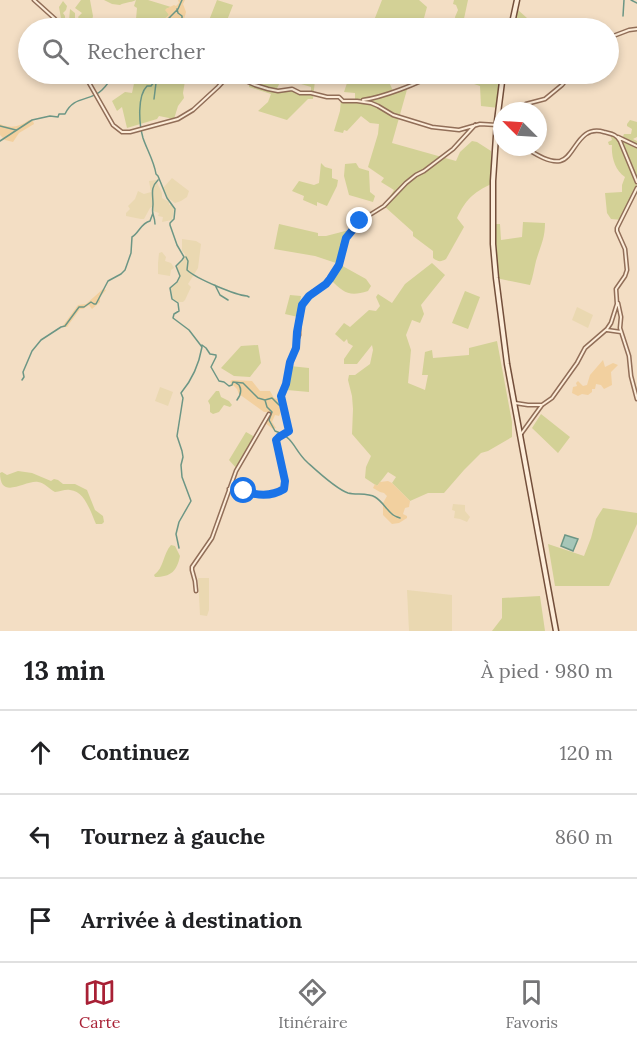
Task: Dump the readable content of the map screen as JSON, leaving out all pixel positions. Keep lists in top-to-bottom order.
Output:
{
  "north": "top left",
  "page": {
    "search": "Rechercher",
    "heading": ["13 min", "À pied · 980 m"],
    "list": [
      ["Continuez", "120 m"],
      ["Tournez à gauche", "860 m"],
      "Arrivée à destination"
    ],
    "nav": ["Carte", "Itinéraire", "Favoris"]
  }
}
